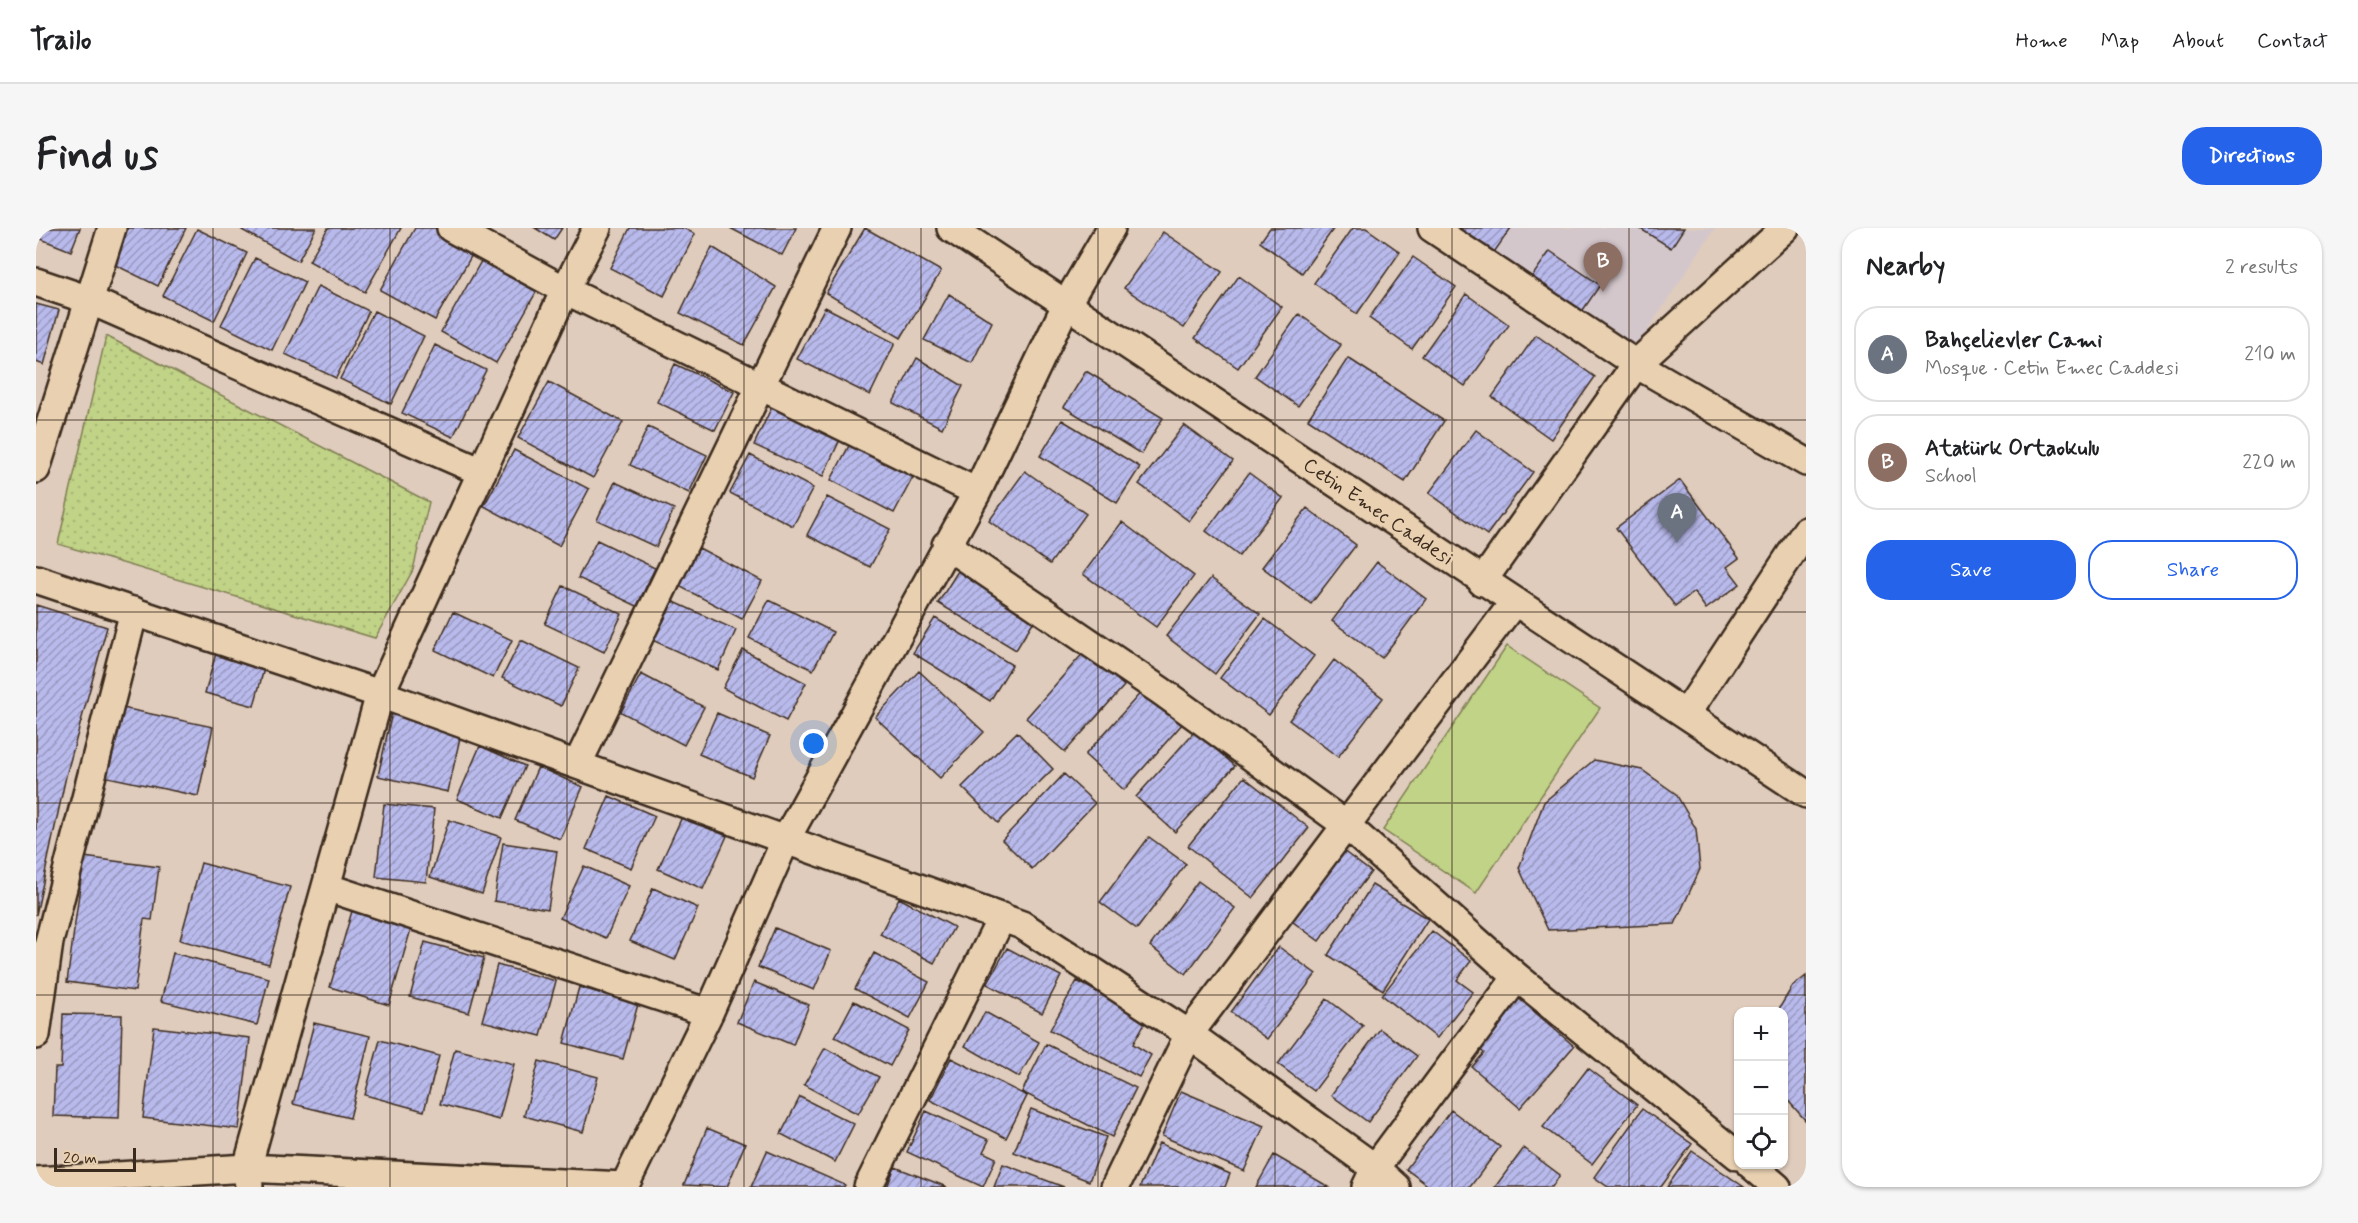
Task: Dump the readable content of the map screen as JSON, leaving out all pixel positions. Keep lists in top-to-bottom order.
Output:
{
  "streets": {
    "street": ["Cetin Emec Caddesi"]
  },
  "scale_bar": "20 m",
  "page": {
    "header": "Trailo",
    "nav": [
      "Home",
      "Map",
      "About",
      "Contact"
    ],
    "buttons": [
      "Directions",
      ["Save", "Share"]
    ],
    "title": "Find us",
    "heading": ["Nearby", "2 results"],
    "pins": ["B", "A"],
    "list": [
      {
        "mark": "A",
        "name": "Bahçelievler Cami",
        "note": "Mosque · Cetin Emec Caddesi",
        "value": "210 m"
      },
      {
        "mark": "B",
        "name": "Atatürk Ortaokulu",
        "note": "School",
        "value": "220 m"
      }
    ],
    "map_buttons": ["+", "−"],
    "scale": "20 m"
  }
}
